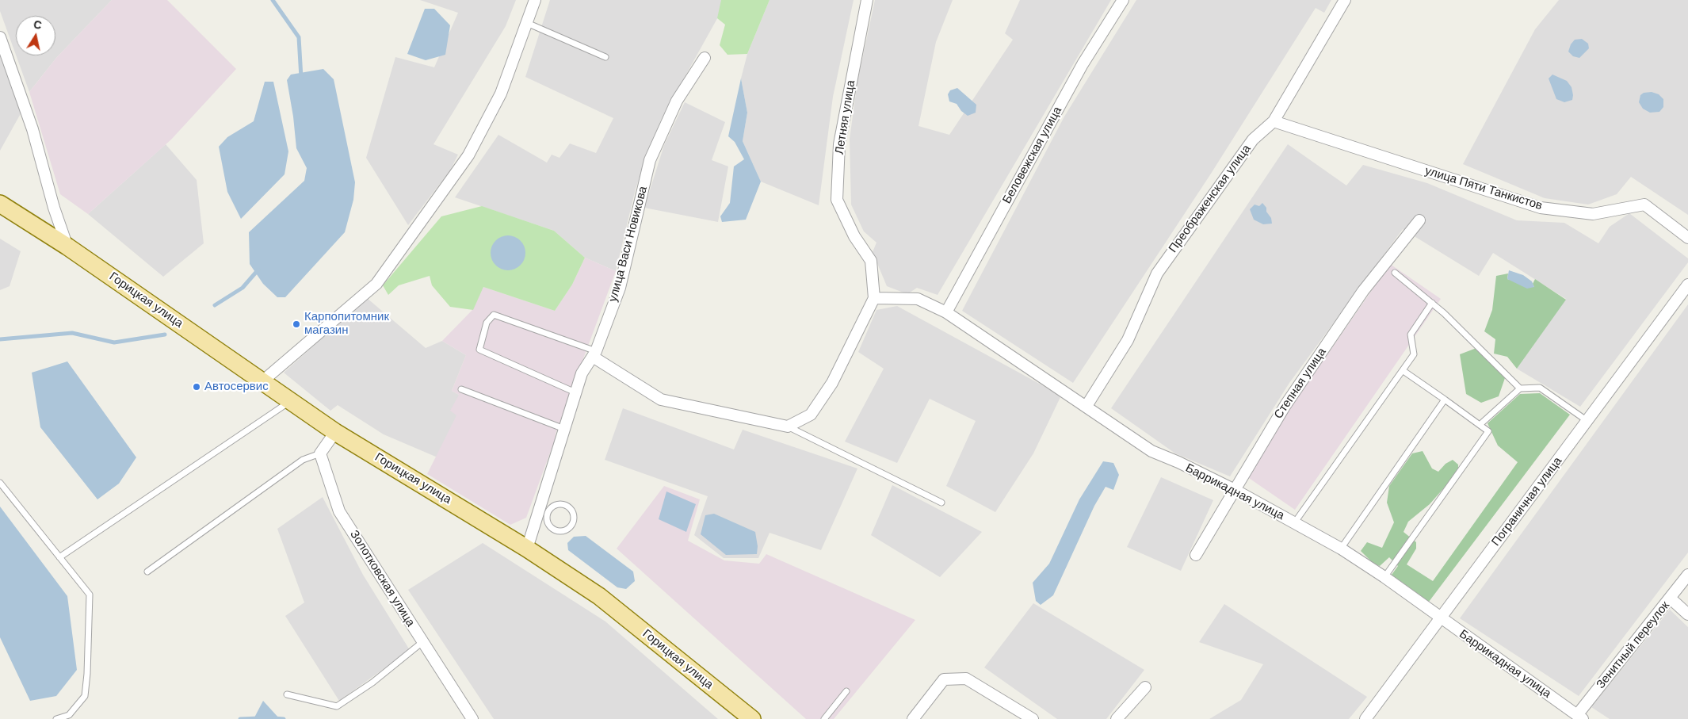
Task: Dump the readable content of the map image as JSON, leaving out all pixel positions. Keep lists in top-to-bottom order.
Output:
{
  "streets": {
    "main road": ["Горицкая улица"],
    "street": [
      "Летняя улица",
      "Беловежская улица",
      "улица Пяти Танкистов",
      "Преображенская улица",
      "улица Васи Новикова",
      "Степная улица",
      "Баррикадная улица",
      "Пограничная улица",
      "Золотковская улица",
      "Зенитный переулок"
    ]
  },
  "crossings": [
    ["Летняя улица", "Баррикадная улица"],
    ["Беловежская улица", "Баррикадная улица"],
    ["улица Пяти Танкистов", "Преображенская улица"],
    ["Преображенская улица", "Баррикадная улица"],
    ["улица Васи Новикова", "Горицкая улица"],
    ["Степная улица", "Баррикадная улица"],
    ["Баррикадная улица", "Пограничная улица"],
    ["Баррикадная улица", "Зенитный переулок"]
  ],
  "places": ["Карпопитомник магазин", "Автосервис"],
  "north": "top"
}
